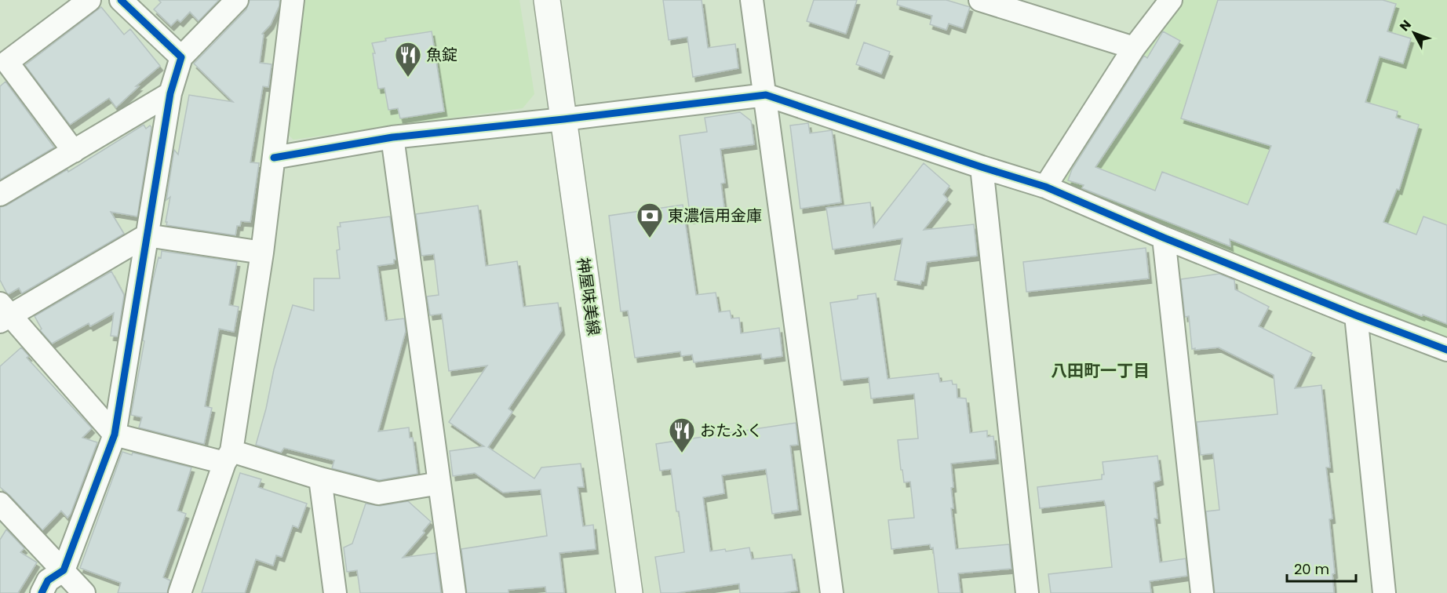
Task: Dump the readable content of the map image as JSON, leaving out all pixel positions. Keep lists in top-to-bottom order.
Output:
{
  "streets": {
    "main road": ["神屋味美線"]
  },
  "districts": ["八田町一丁目"],
  "places": {
    "restaurant": ["魚錠", "おたふく"],
    "bank": ["東濃信用金庫"]
  },
  "scale_bar": "20 m",
  "north": "top left"
}
